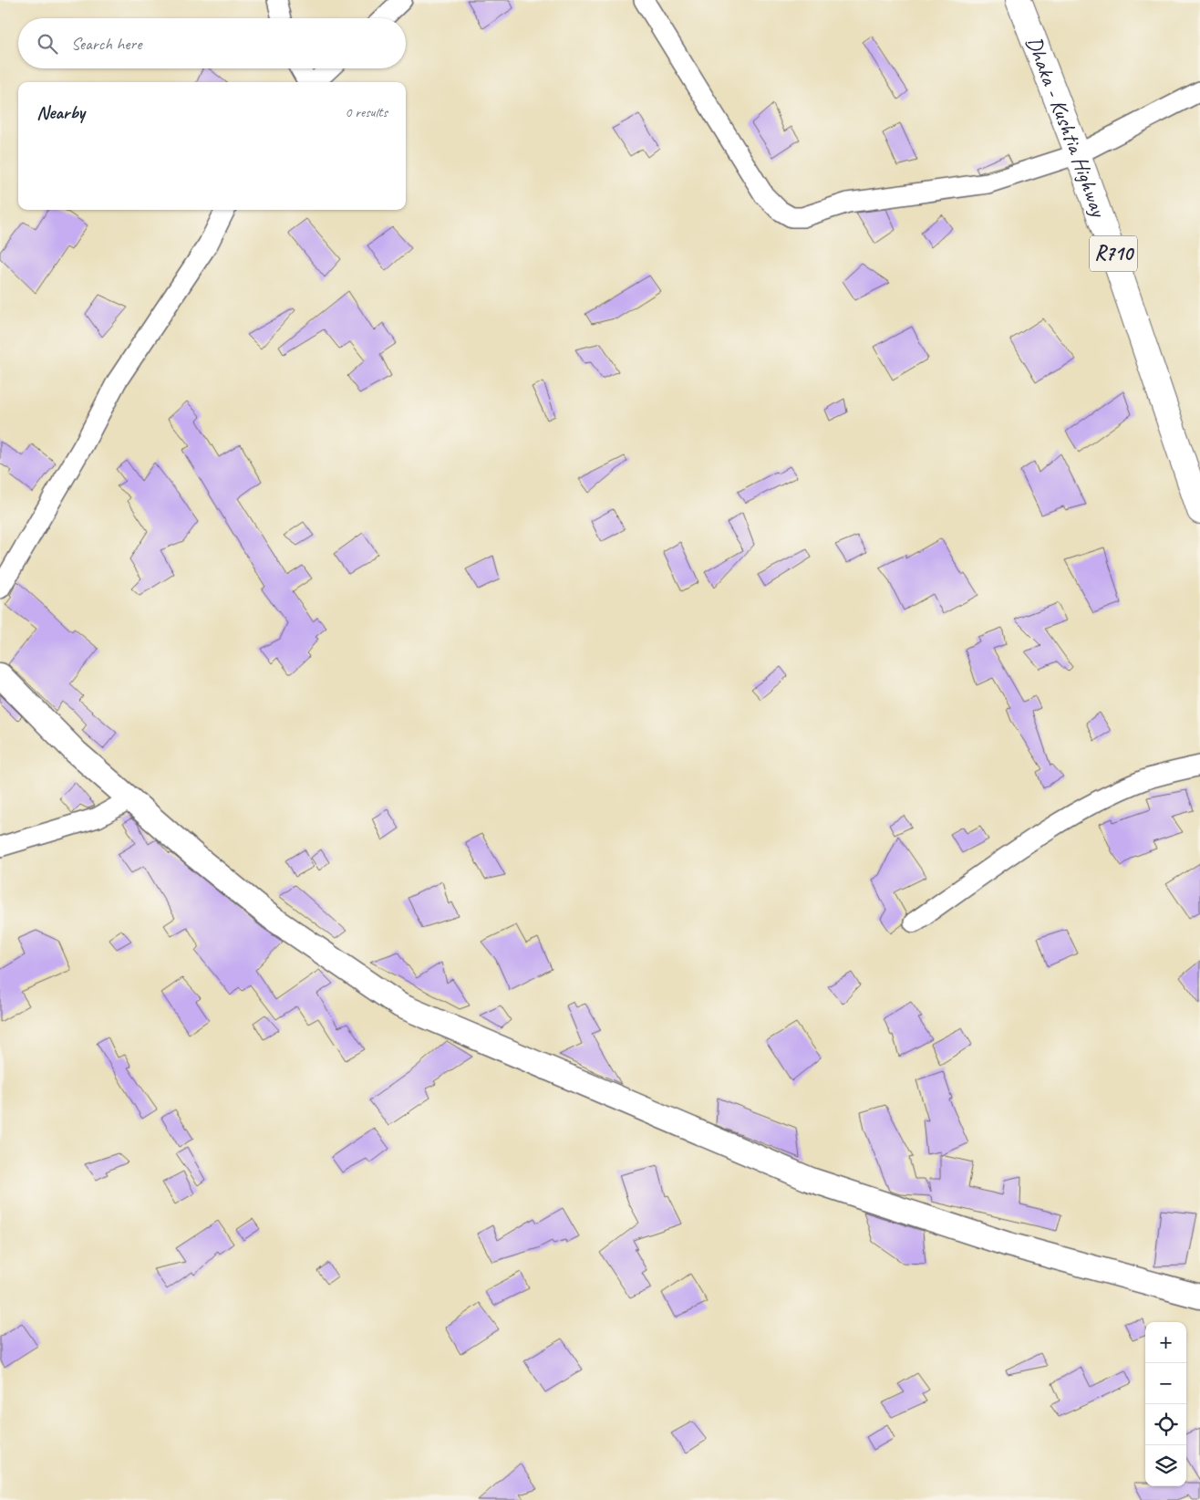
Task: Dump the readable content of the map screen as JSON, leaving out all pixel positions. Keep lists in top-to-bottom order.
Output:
{
  "streets": {
    "main road": ["Dhaka - Kushtia Highway", "R710"]
  },
  "page": {
    "search": "Search here",
    "heading": ["Nearby", "0 results"],
    "map_buttons": ["+", "−"]
  }
}
